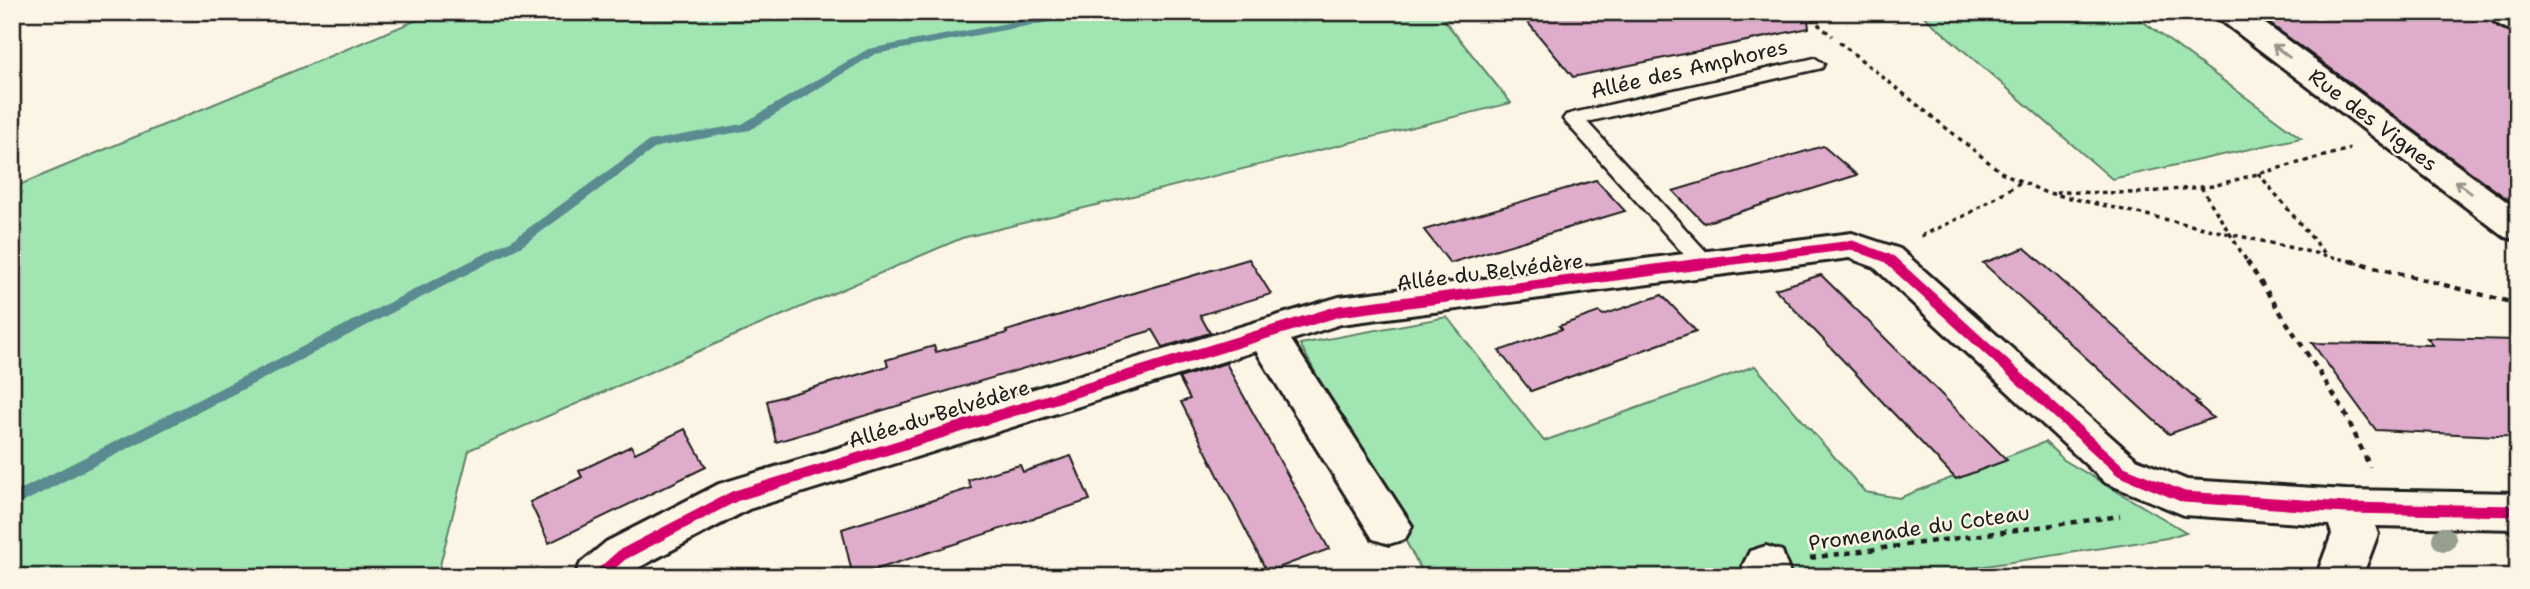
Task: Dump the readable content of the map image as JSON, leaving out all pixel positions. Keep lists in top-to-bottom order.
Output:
{
  "streets": {
    "street": ["Rue des Vignes", "Allée du Belvédère"],
    "lane": ["Allée des Amphores"],
    "path": ["Promenade du Coteau"]
  },
  "crossings": [
    ["Allée des Amphores", "Allée du Belvédère"],
    ["Allée du Belvédère", "Promenade du Coteau"]
  ],
  "one_way": ["Rue des Vignes"]
}
